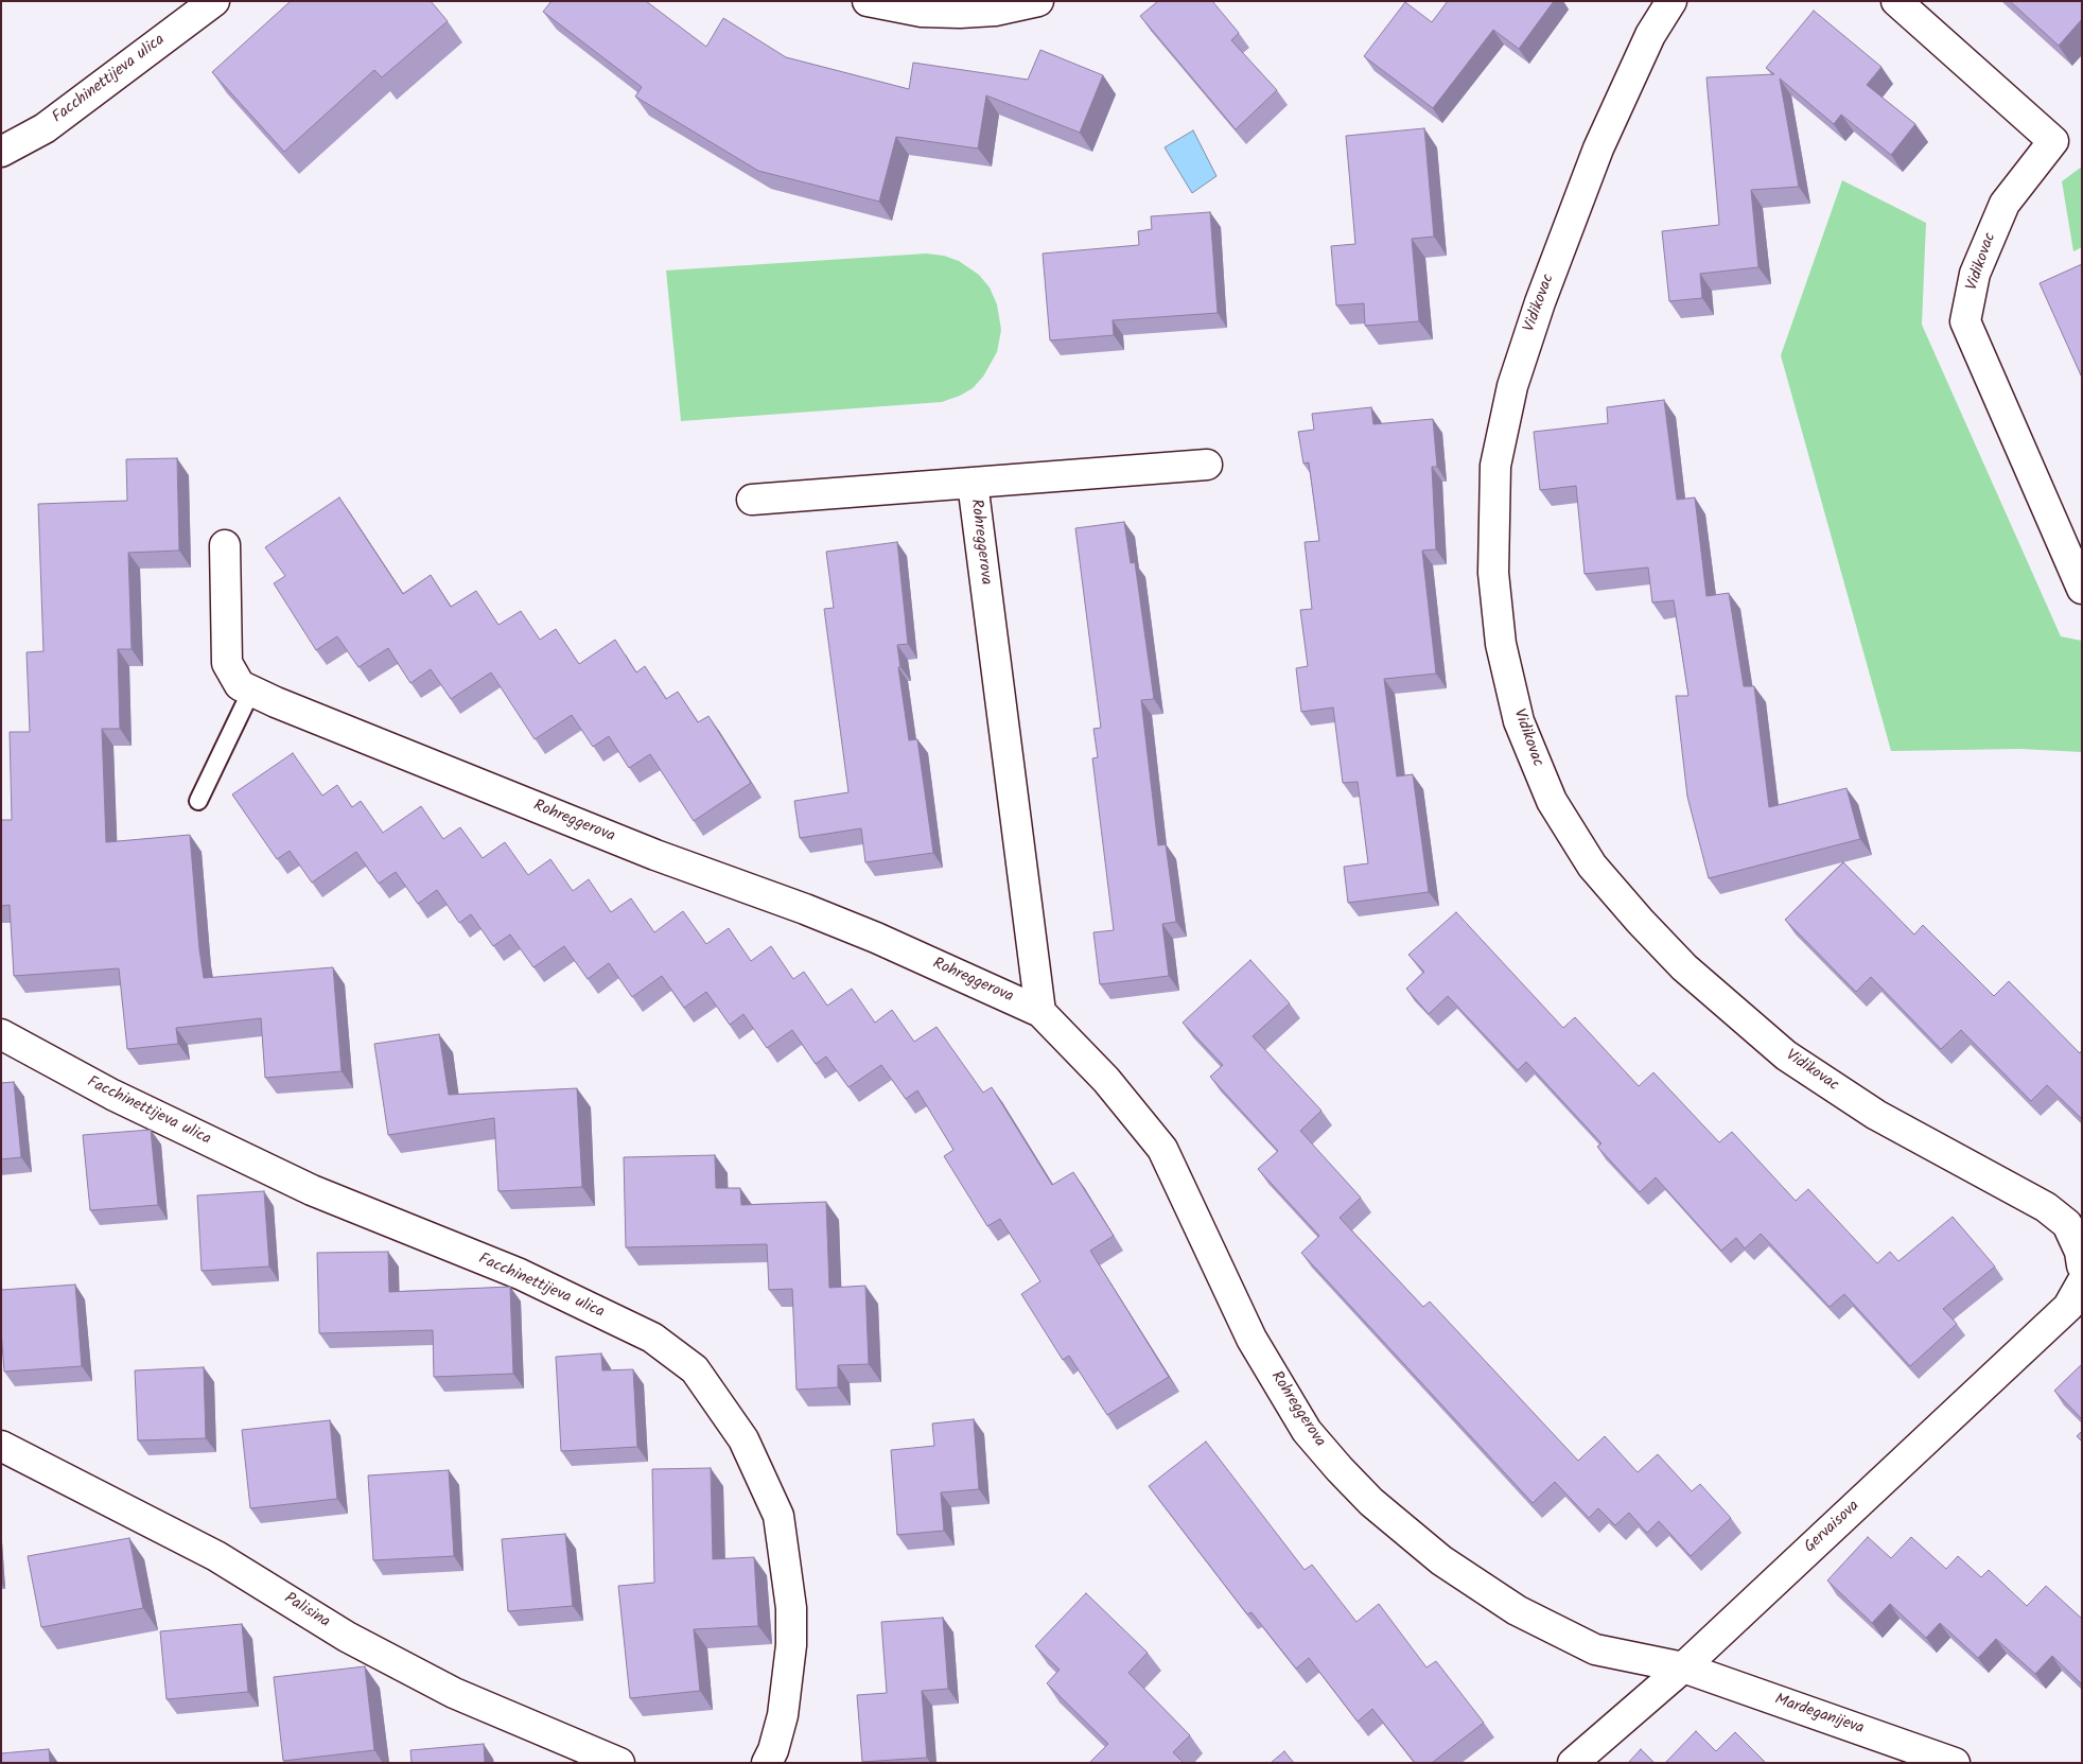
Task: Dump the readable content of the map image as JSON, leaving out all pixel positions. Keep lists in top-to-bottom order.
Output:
{
  "streets": {
    "street": [
      "Facchinettijeva ulica",
      "Vidikovac",
      "Rohreggerova",
      "Gervaisova",
      "Palisina",
      "Mardeganijeva"
    ]
  },
  "crossings": [
    ["Rohreggerova", "Gervaisova"],
    ["Rohreggerova", "Mardeganijeva"],
    ["Gervaisova", "Mardeganijeva"]
  ]
}
